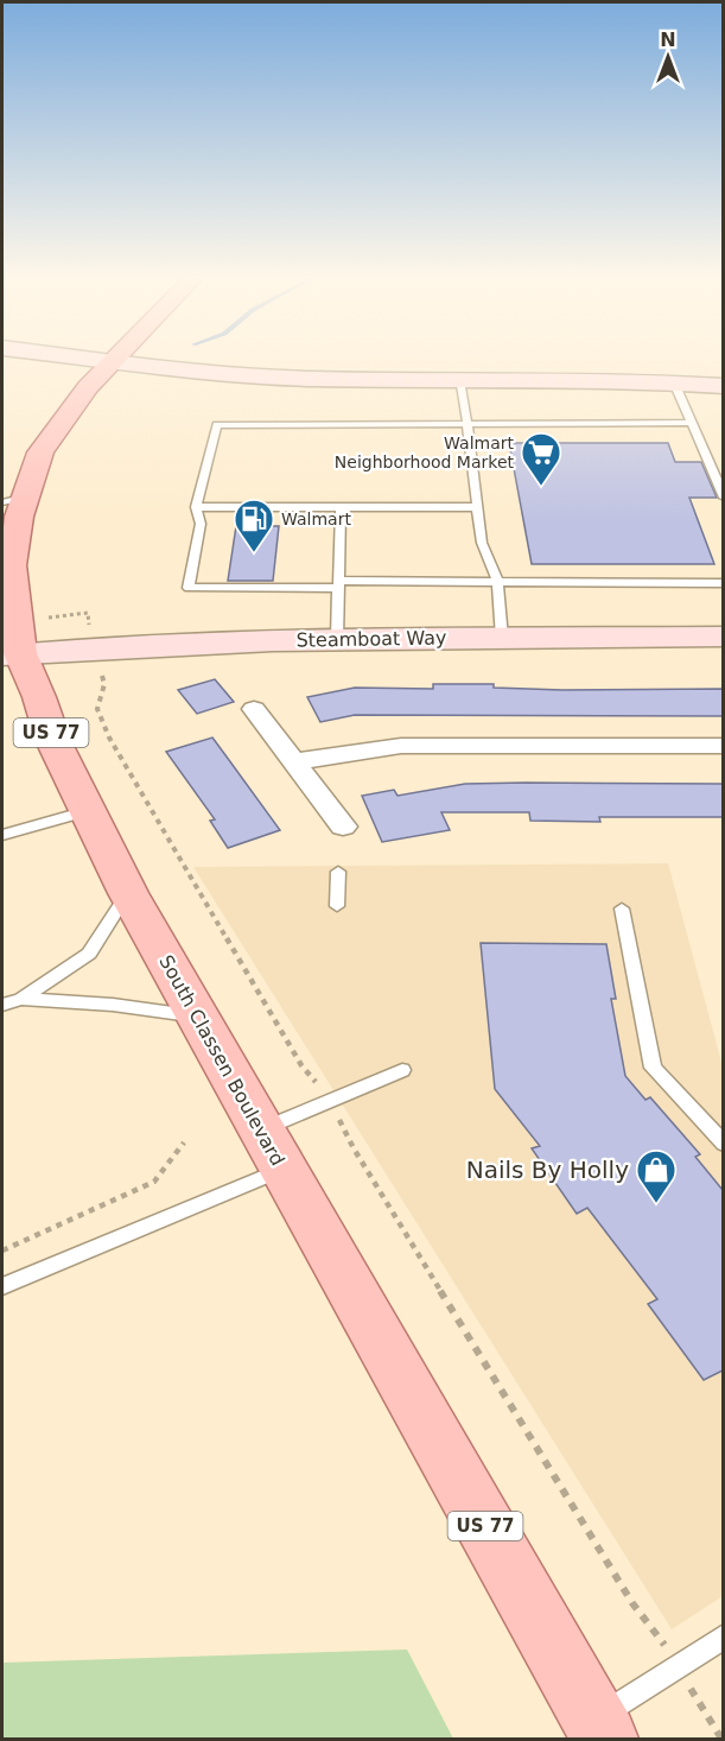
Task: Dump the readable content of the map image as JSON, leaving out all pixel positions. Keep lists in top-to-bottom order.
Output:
{
  "streets": {
    "main road": ["US 77", "South Classen Boulevard"],
    "street": ["Steamboat Way"]
  },
  "crossings": [
    ["Steamboat Way", "South Classen Boulevard"]
  ],
  "places": {
    "supermarket": ["Walmart Neighborhood Market"],
    "fuel station": ["Walmart"],
    "shop": ["Nails By Holly"]
  },
  "north": "top"
}
